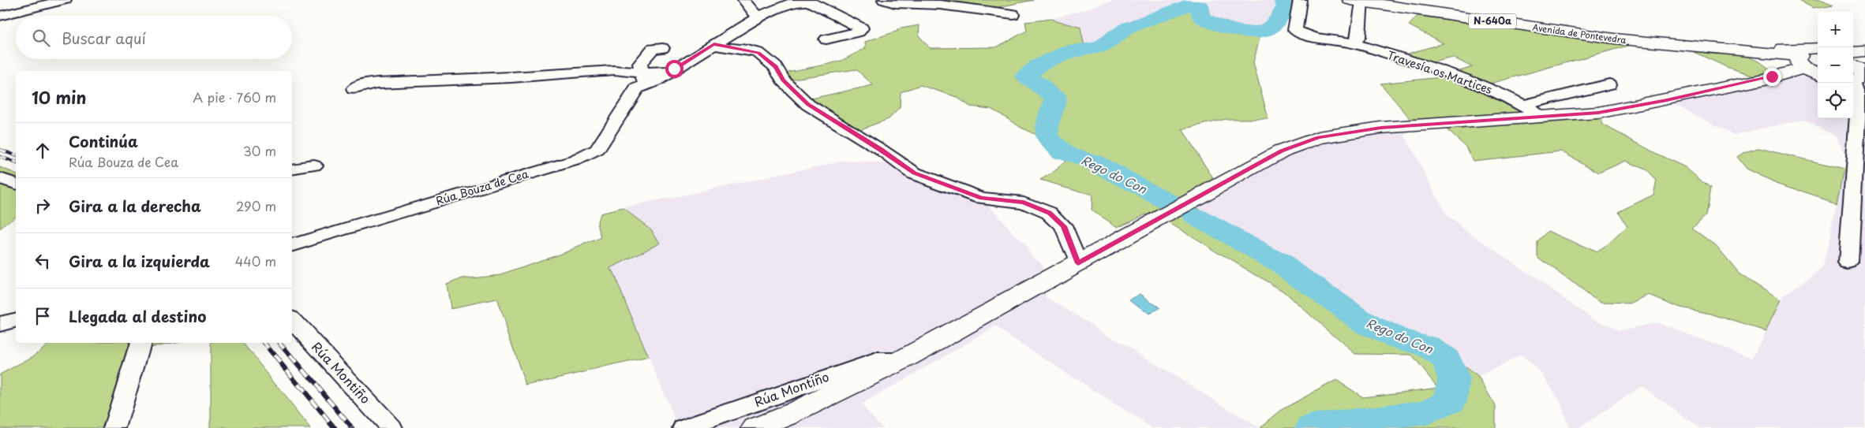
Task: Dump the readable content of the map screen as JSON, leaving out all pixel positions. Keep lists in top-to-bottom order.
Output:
{
  "streets": {
    "main road": ["N-640a", "Avenida de Pontevedra"],
    "street": ["Travesía os Martices", "Rúa Bouza de Cea", "Rúa Montiño"]
  },
  "crossings": [
    ["N-640a", "Avenida de Pontevedra"]
  ],
  "water": ["Rego do Con"],
  "page": {
    "map_buttons": ["+", "−"],
    "search": "Buscar aquí",
    "heading": ["10 min", "A pie · 760 m"],
    "list": [
      ["Continúa", "Rúa Bouza de Cea", "30 m"],
      ["Gira a la derecha", "290 m"],
      ["Gira a la izquierda", "440 m"],
      "Llegada al destino"
    ]
  }
}
